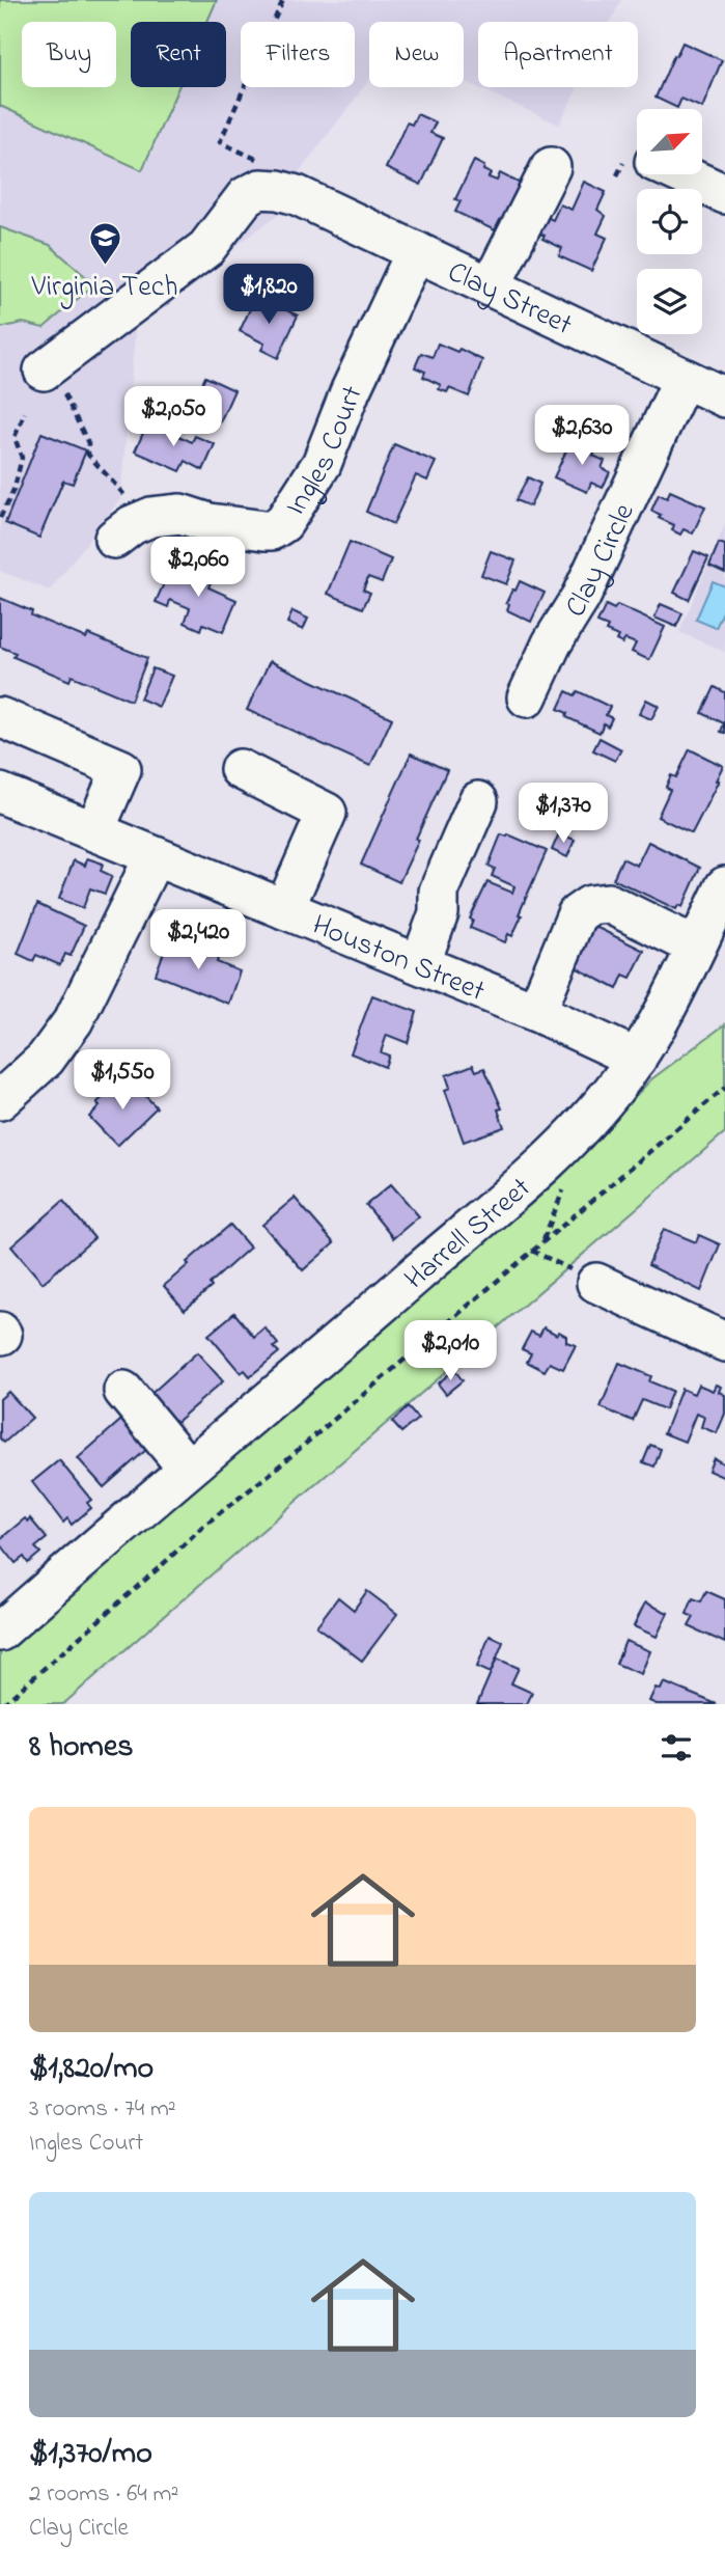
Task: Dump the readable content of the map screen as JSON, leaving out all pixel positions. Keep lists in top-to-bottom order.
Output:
{
  "streets": {
    "street": [
      "Clay Street",
      "Ingles Court",
      "Clay Circle",
      "Houston Street",
      "Harrell Street"
    ]
  },
  "crossings": [
    ["Clay Street", "Ingles Court"],
    ["Clay Street", "Clay Circle"],
    ["Houston Street", "Harrell Street"]
  ],
  "places": {
    "school or university": ["Virginia Tech"]
  },
  "north": "top right",
  "page": {
    "chip": [
      "Buy",
      "Rent",
      "Filters",
      "New",
      "Apartment"
    ],
    "price": [
      "$1,820",
      "$2,050",
      "$2,630",
      "$2,060",
      "$1,370",
      "$2,420",
      "$1,550",
      "$2,010"
    ],
    "heading": "8 homes",
    "list": [
      {
        "name": "$1,820/mo",
        "note": "3 rooms · 74 m² · Ingles Court"
      },
      {
        "name": "$1,370/mo",
        "note": "2 rooms · 64 m² · Clay Circle"
      }
    ]
  }
}
